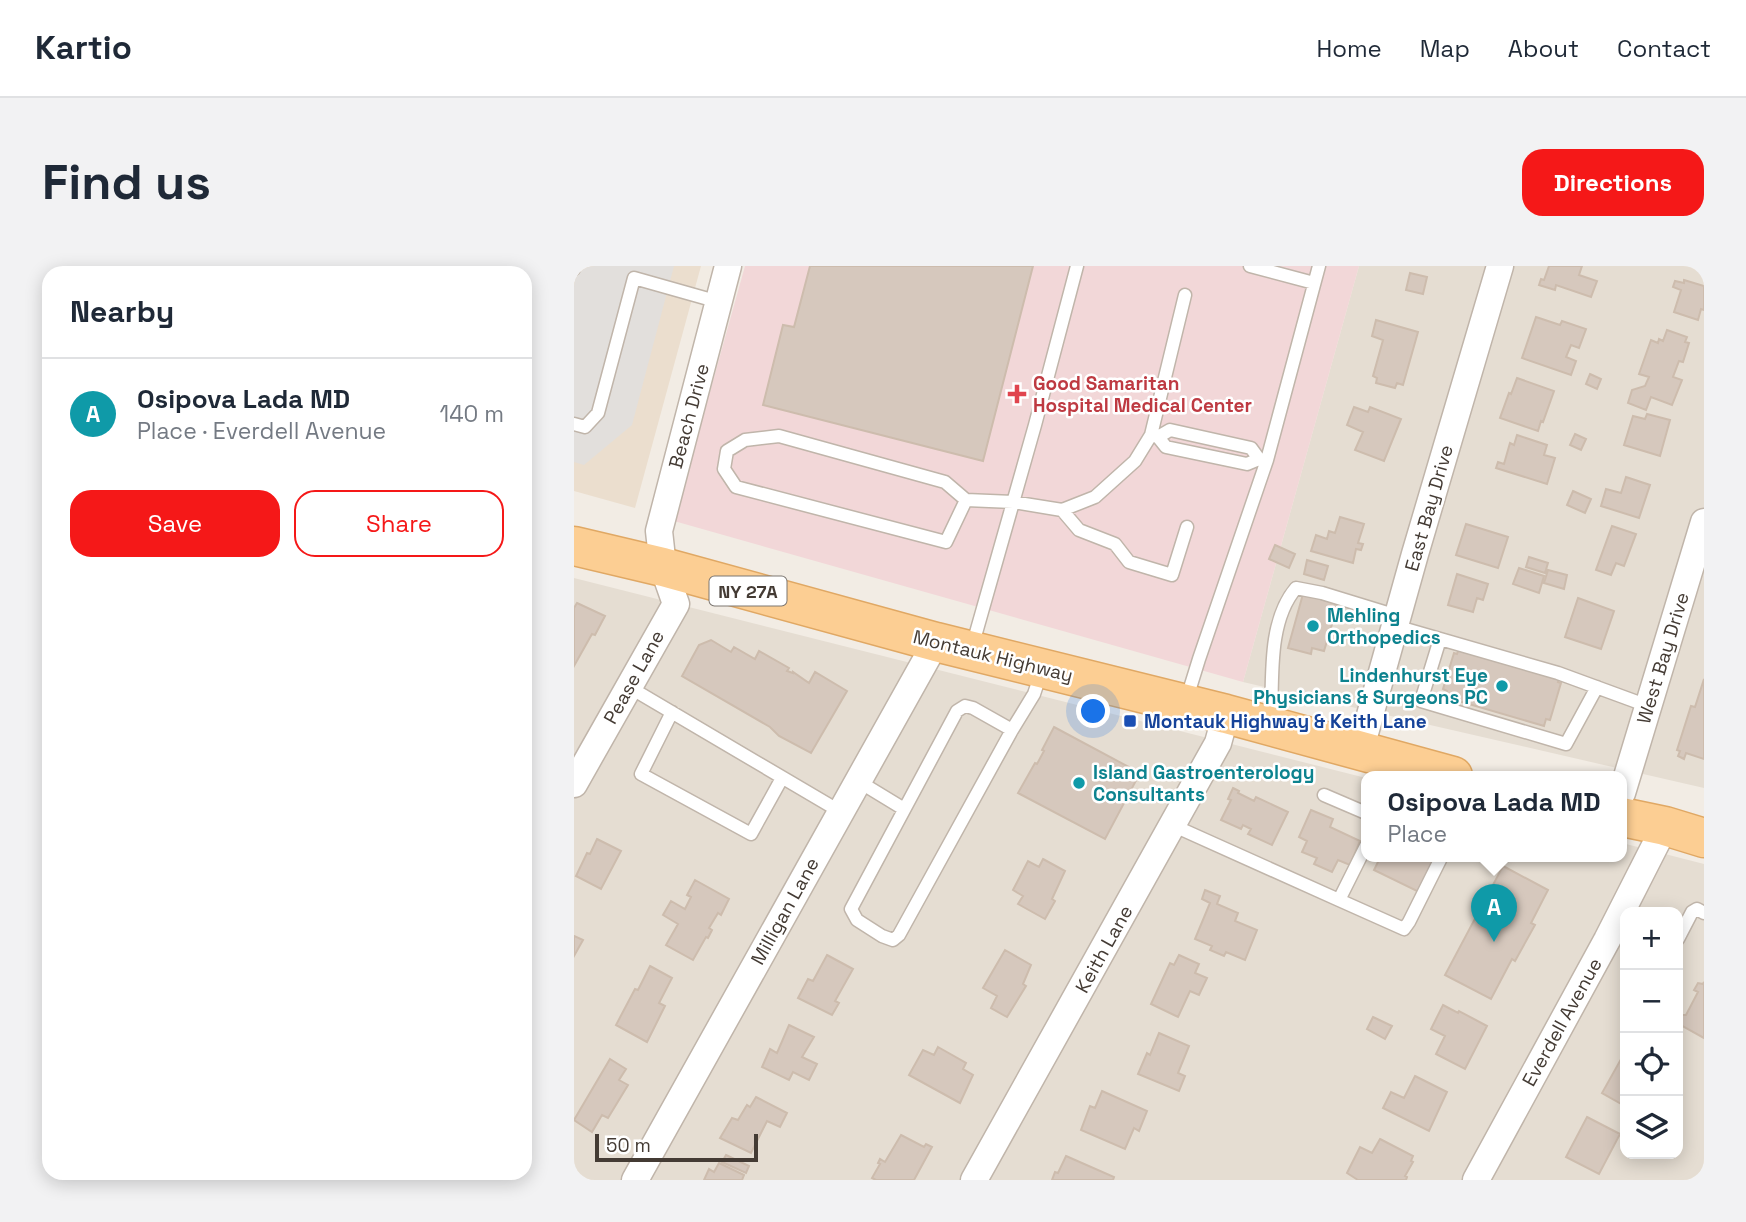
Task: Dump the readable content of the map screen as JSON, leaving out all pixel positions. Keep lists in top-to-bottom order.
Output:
{
  "streets": {
    "main road": ["NY 27A", "Montauk Highway"],
    "street": [
      "Beach Drive",
      "East Bay Drive",
      "West Bay Drive",
      "Pease Lane",
      "Milligan Lane",
      "Keith Lane",
      "Everdell Avenue"
    ]
  },
  "crossings": [
    ["Beach Drive", "Montauk Highway"],
    ["Beach Drive", "Pease Lane"],
    ["East Bay Drive", "Montauk Highway"],
    ["Montauk Highway", "Pease Lane"],
    ["Montauk Highway", "Milligan Lane"],
    ["Montauk Highway", "Keith Lane"]
  ],
  "places": {
    "health": ["Good Samaritan Hospital Medical Center"],
    "other": ["Mehling Orthopedics", "Lindenhurst Eye Physicians & Surgeons PC", "Island Gastroenterology Consultants"],
    "transit": ["Montauk Highway & Keith Lane"]
  },
  "scale_bar": "50 m",
  "page": {
    "header": "Kartio",
    "nav": [
      "Home",
      "Map",
      "About",
      "Contact"
    ],
    "buttons": [
      "Directions",
      ["Save", "Share"]
    ],
    "title": "Find us",
    "heading": "Nearby",
    "list": [
      {
        "mark": "A",
        "name": "Osipova Lada MD",
        "note": "Place · Everdell Avenue",
        "value": "140 m"
      }
    ],
    "popup": ["Osipova Lada MD", "Place"],
    "pins": "A",
    "map_buttons": ["+", "−"],
    "scale": "50 m"
  }
}
